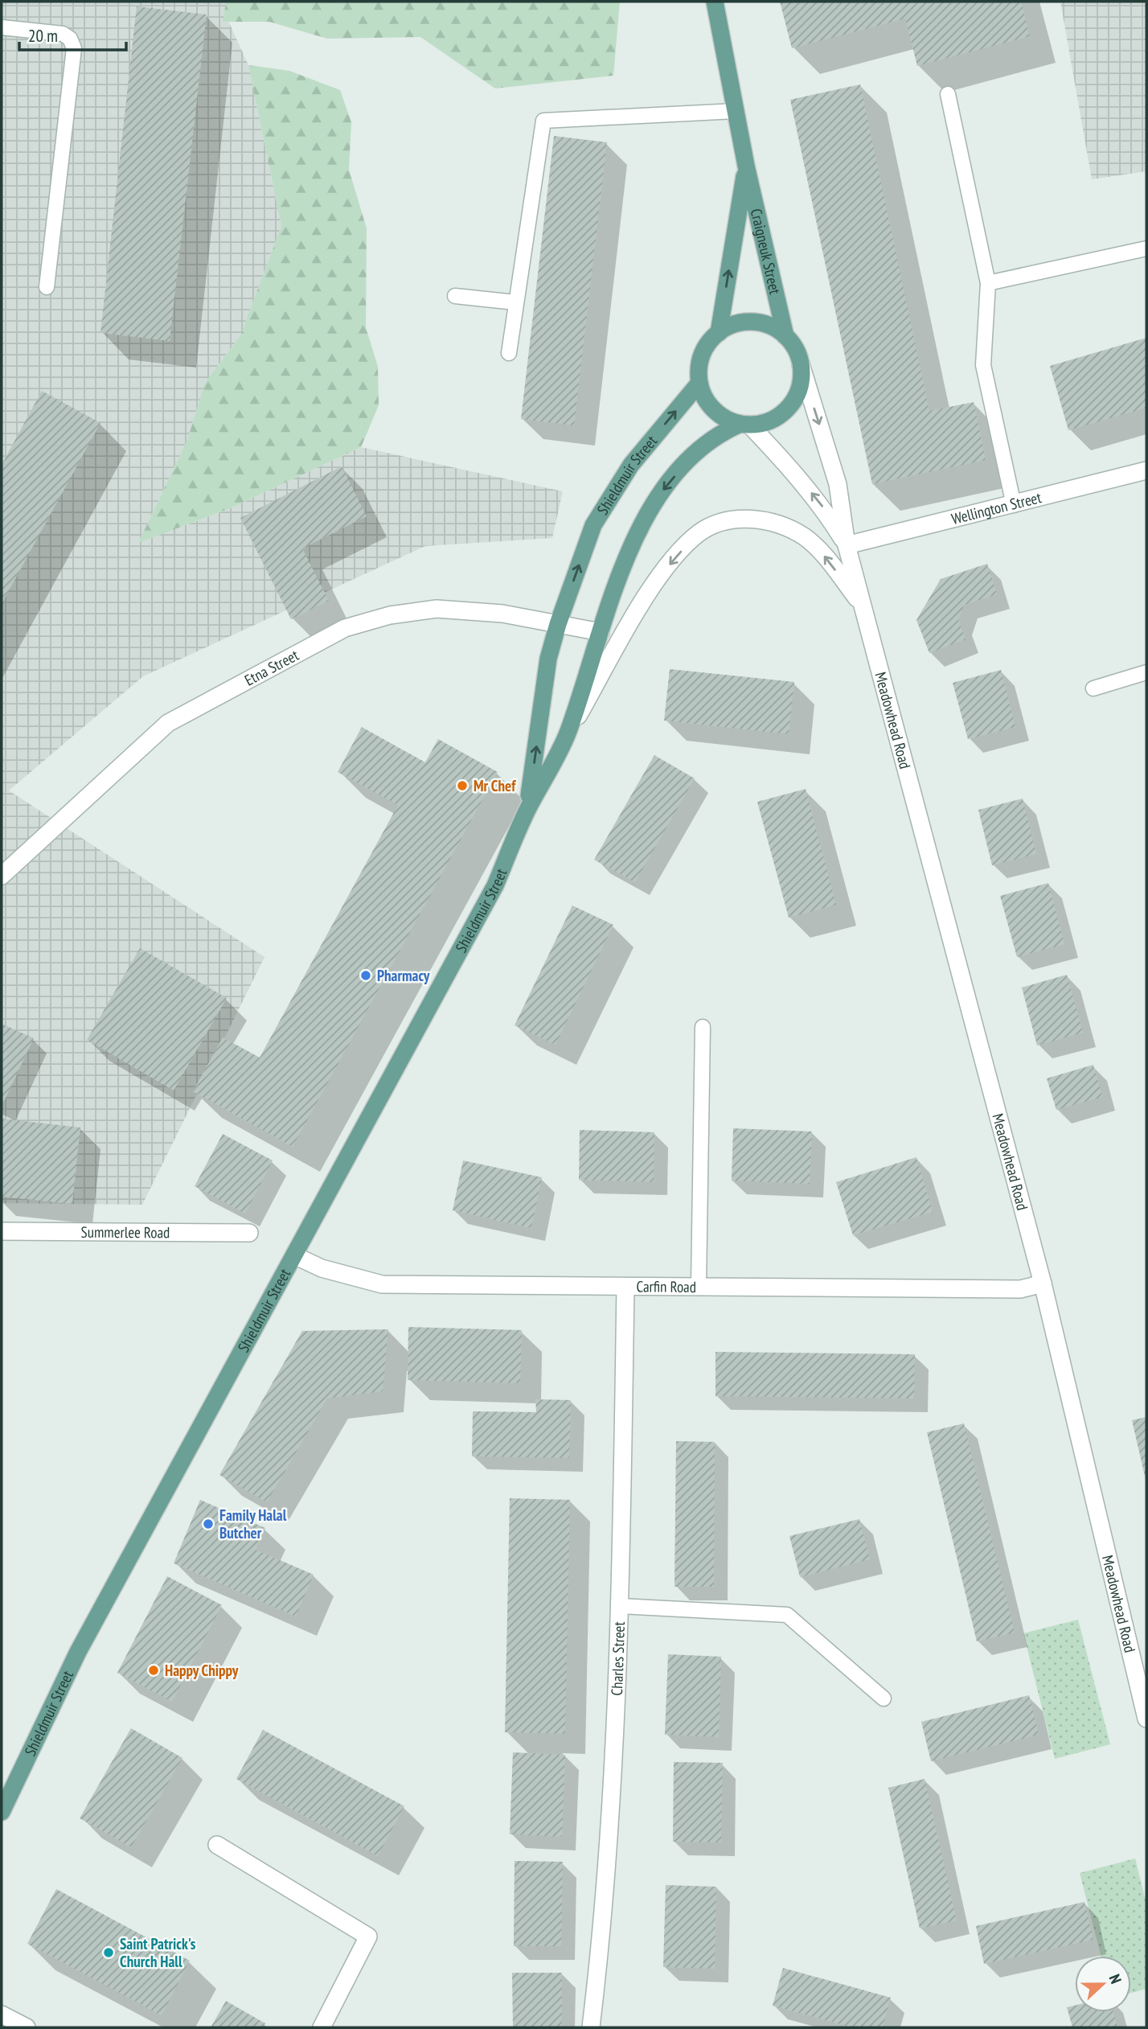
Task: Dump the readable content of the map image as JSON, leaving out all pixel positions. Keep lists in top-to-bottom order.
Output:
{
  "streets": {
    "main road": ["Craigneuk Street", "Shieldmuir Street"],
    "street": [
      "Wellington Street",
      "Etna Street",
      "Meadowhead Road",
      "Summerlee Road",
      "Carfin Road",
      "Charles Street"
    ]
  },
  "crossings": [
    ["Craigneuk Street", "Shieldmuir Street"],
    ["Craigneuk Street", "Meadowhead Road"],
    ["Shieldmuir Street", "Etna Street"],
    ["Shieldmuir Street", "Meadowhead Road"],
    ["Shieldmuir Street", "Carfin Road"],
    ["Wellington Street", "Meadowhead Road"],
    ["Meadowhead Road", "Carfin Road"],
    ["Carfin Road", "Charles Street"]
  ],
  "places": [
    "Mr Chef",
    "Pharmacy",
    "Family Halal Butcher",
    "Happy Chippy",
    "Saint Patrick's Church Hall"
  ],
  "scale_bar": "20 m",
  "north": "right"
}
